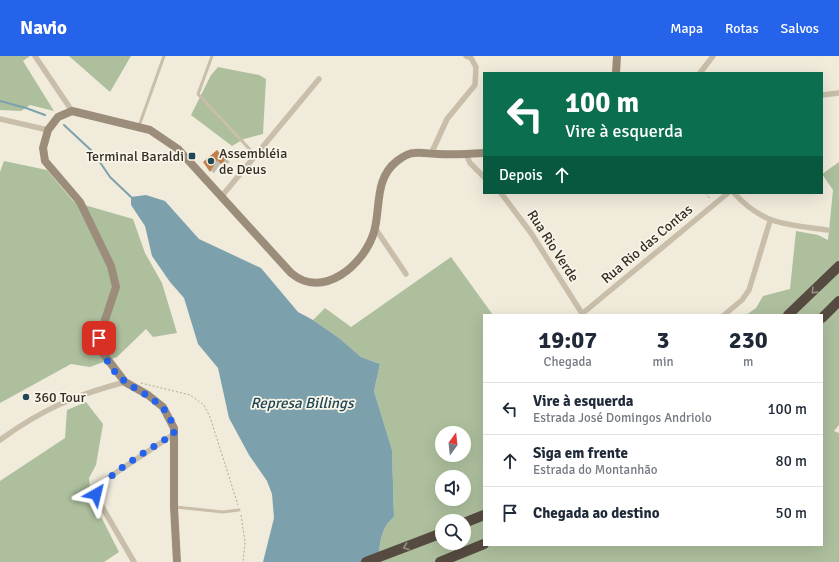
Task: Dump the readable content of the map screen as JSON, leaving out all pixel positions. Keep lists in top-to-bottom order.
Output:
{
  "streets": {
    "street": ["Rua Rio das Contas", "Rua Rio Verde"]
  },
  "crossings": [
    ["Rua Rio das Contas", "Rua Rio Verde"]
  ],
  "water": ["Represa Billings"],
  "places": {
    "transit": ["Terminal Baraldi"],
    "other": ["Assembléia de Deus", "360 Tour"]
  },
  "north": "top",
  "page": {
    "header": "Navio",
    "nav": ["Mapa", "Rotas", "Salvos"],
    "turn": ["100 m", "Vire à esquerda"],
    "then": "Depois",
    "eta": [
      "19:07",
      "Chegada",
      "3",
      "min",
      "230",
      "m"
    ],
    "list": [
      {
        "name": "Vire à esquerda",
        "note": "Estrada José Domingos Andriolo",
        "value": "100 m"
      },
      {
        "name": "Siga em frente",
        "note": "Estrada do Montanhão",
        "value": "80 m"
      },
      {
        "name": "Chegada ao destino",
        "value": "50 m"
      }
    ]
  }
}
